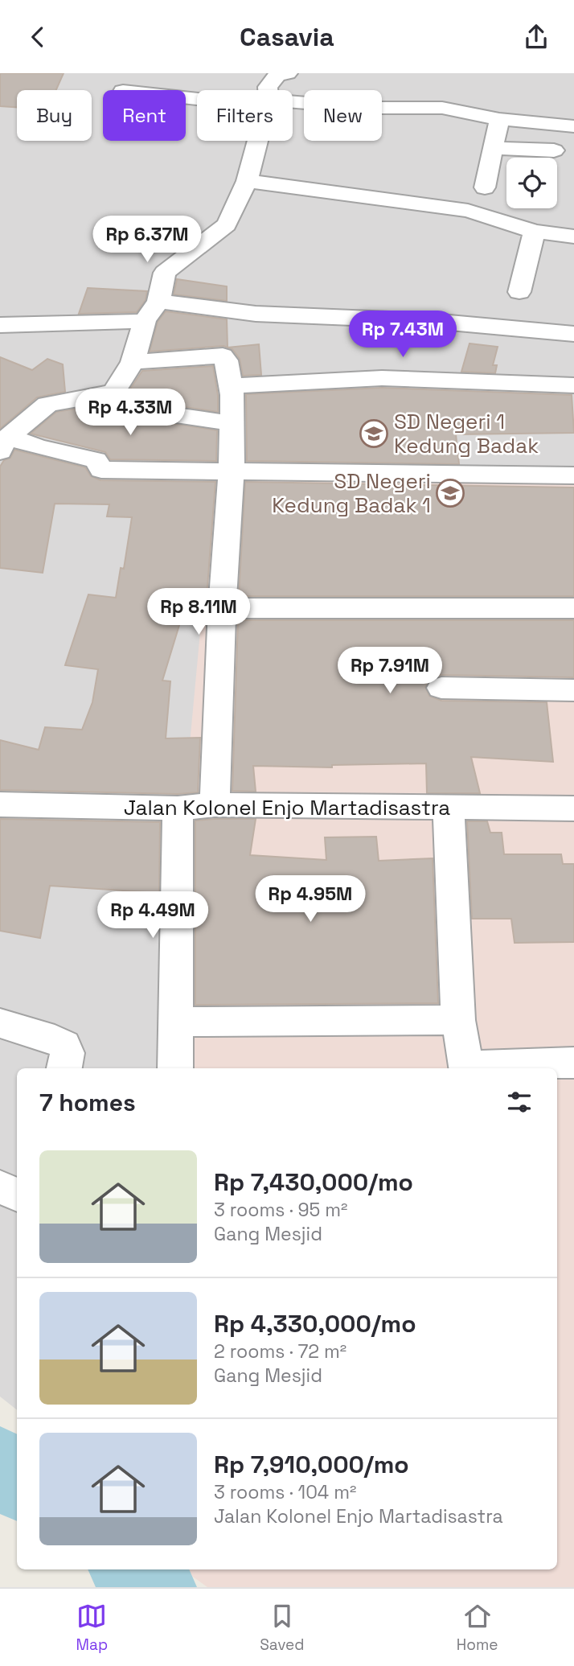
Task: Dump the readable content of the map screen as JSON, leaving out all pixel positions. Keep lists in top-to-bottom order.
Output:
{
  "streets": {
    "street": ["Jalan Kolonel Enjo Martadisastra"]
  },
  "places": {
    "school or university": ["SD Negeri 1 Kedung Badak", "SD Negeri Kedung Badak 1"]
  },
  "page": {
    "header": "Casavia",
    "chip": [
      "Buy",
      "Rent",
      "Filters",
      "New"
    ],
    "price": [
      "Rp 6.37M",
      "Rp 7.43M",
      "Rp 4.33M",
      "Rp 8.11M",
      "Rp 7.91M",
      "Rp 4.95M",
      "Rp 4.49M"
    ],
    "heading": "7 homes",
    "list": [
      {
        "name": "Rp 7,430,000/mo",
        "note": "3 rooms · 95 m² · Gang Mesjid"
      },
      {
        "name": "Rp 4,330,000/mo",
        "note": "2 rooms · 72 m² · Gang Mesjid"
      },
      {
        "name": "Rp 7,910,000/mo",
        "note": "3 rooms · 104 m² · Jalan Kolonel Enjo Martadisastra"
      }
    ],
    "tabs": ["Map", "Saved", "Home"]
  }
}
